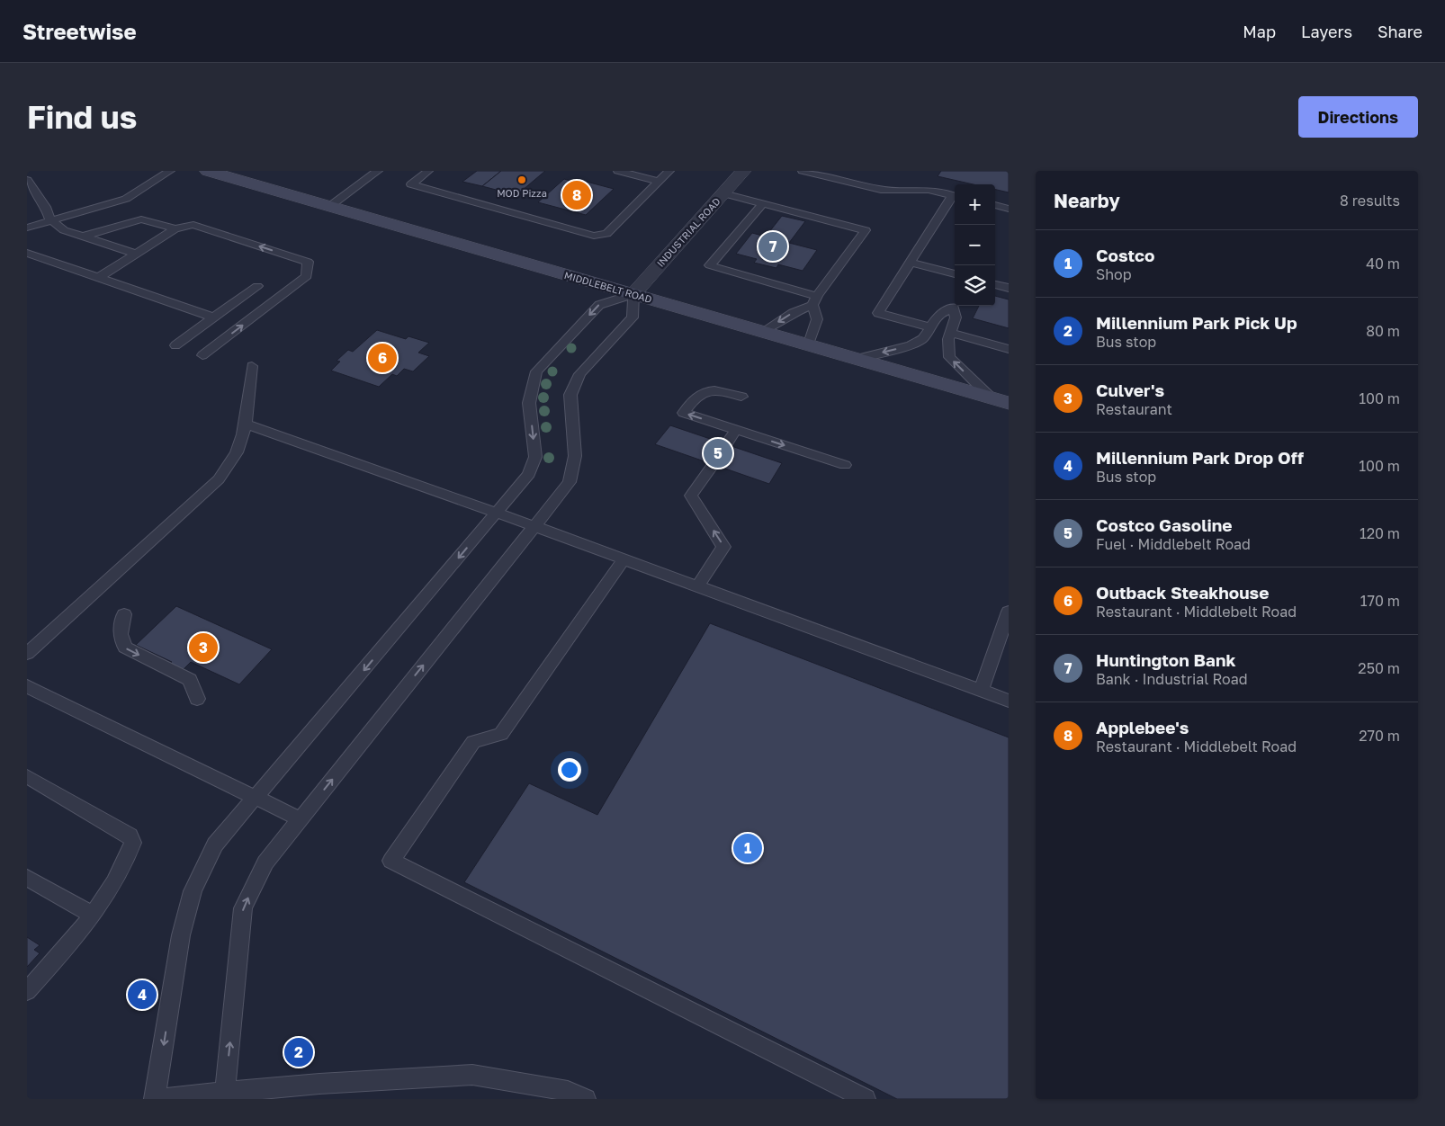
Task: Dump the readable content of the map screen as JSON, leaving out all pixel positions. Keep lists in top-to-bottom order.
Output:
{
  "streets": {
    "main road": ["MIDDLEBELT ROAD"],
    "street": ["INDUSTRIAL ROAD"]
  },
  "crossings": [
    ["INDUSTRIAL ROAD", "MIDDLEBELT ROAD"]
  ],
  "places": ["MOD Pizza"],
  "page": {
    "header": "Streetwise",
    "nav": ["Map", "Layers", "Share"],
    "buttons": "Directions",
    "title": "Find us",
    "heading": ["Nearby", "8 results"],
    "pins": [
      "8",
      "7",
      "6",
      "5",
      "3",
      "1",
      "4",
      "2"
    ],
    "map_buttons": ["+", "−"],
    "list": [
      {
        "mark": "1",
        "name": "Costco",
        "note": "Shop",
        "value": "40 m"
      },
      {
        "mark": "2",
        "name": "Millennium Park Pick Up",
        "note": "Bus stop",
        "value": "80 m"
      },
      {
        "mark": "3",
        "name": "Culver's",
        "note": "Restaurant",
        "value": "100 m"
      },
      {
        "mark": "4",
        "name": "Millennium Park Drop Off",
        "note": "Bus stop",
        "value": "100 m"
      },
      {
        "mark": "5",
        "name": "Costco Gasoline",
        "note": "Fuel · Middlebelt Road",
        "value": "120 m"
      },
      {
        "mark": "6",
        "name": "Outback Steakhouse",
        "note": "Restaurant · Middlebelt Road",
        "value": "170 m"
      },
      {
        "mark": "7",
        "name": "Huntington Bank",
        "note": "Bank · Industrial Road",
        "value": "250 m"
      },
      {
        "mark": "8",
        "name": "Applebee's",
        "note": "Restaurant · Middlebelt Road",
        "value": "270 m"
      }
    ]
  }
}
